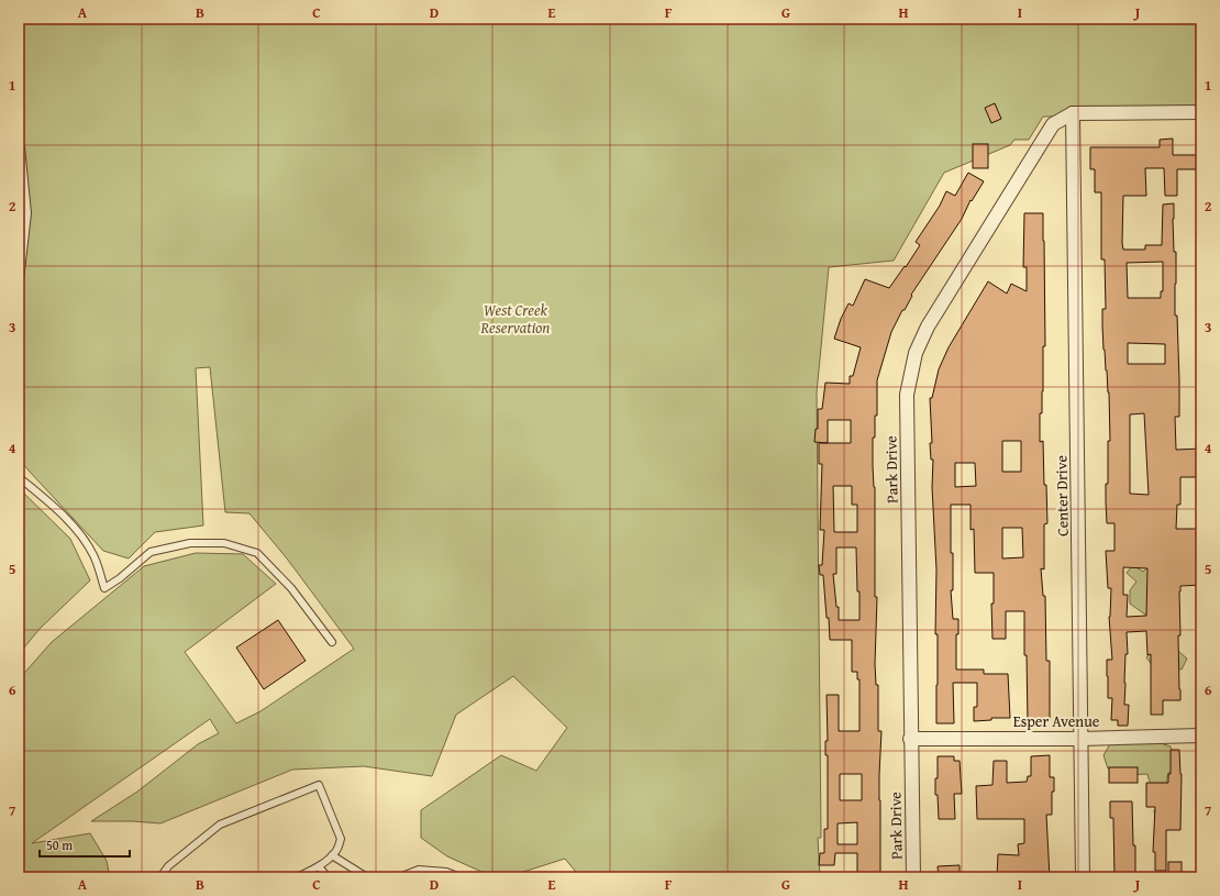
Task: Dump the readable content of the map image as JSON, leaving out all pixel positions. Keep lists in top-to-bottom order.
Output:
{
  "streets": {
    "street": ["Park Drive", "Center Drive", "Esper Avenue"]
  },
  "crossings": [
    ["Park Drive", "Center Drive"],
    ["Park Drive", "Esper Avenue"],
    ["Center Drive", "Esper Avenue"]
  ],
  "parks": ["West Creek Reservation"],
  "scale_bar": "50 m",
  "grid": {
    "columns": [
      "A",
      "B",
      "C",
      "D",
      "E",
      "F",
      "G",
      "H",
      "I",
      "J"
    ],
    "rows": [
      "1",
      "2",
      "3",
      "4",
      "5",
      "6",
      "7"
    ]
  }
}
